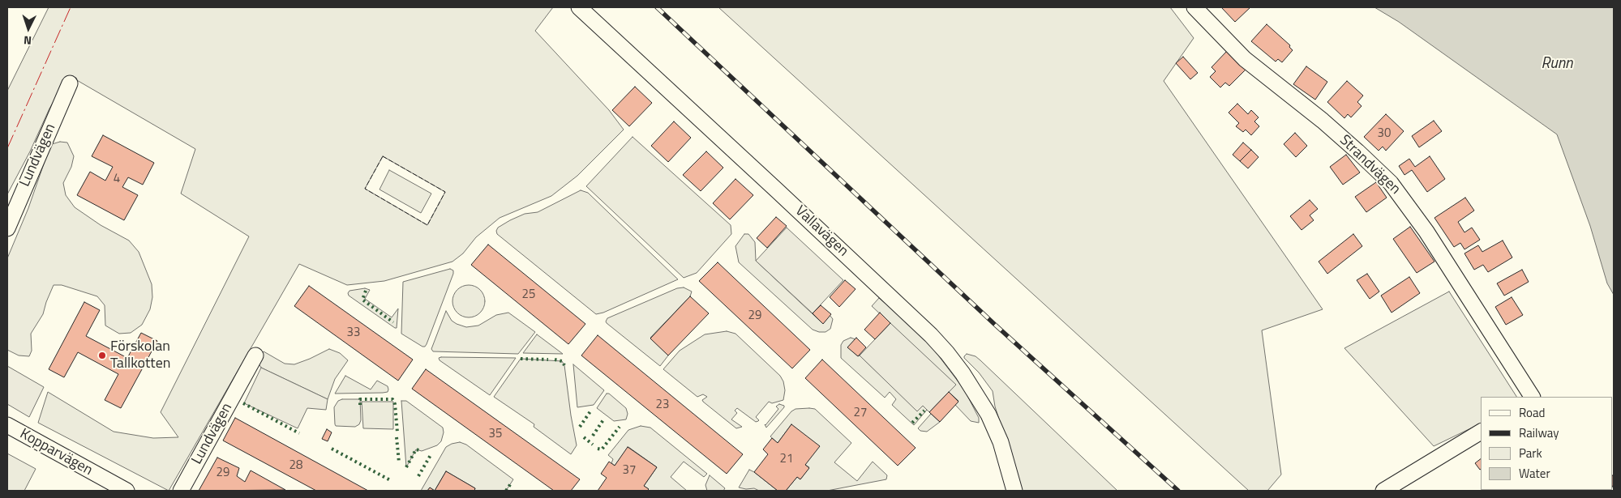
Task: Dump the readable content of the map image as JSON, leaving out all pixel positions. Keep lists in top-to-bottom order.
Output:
{
  "streets": {
    "street": [
      "Lundvägen",
      "Strandvägen",
      "Vallavägen",
      "Kopparvägen"
    ]
  },
  "water": ["Runn"],
  "places": ["Förskolan Tallkotten"],
  "house_numbers": [
    "30",
    "4",
    "25",
    "29",
    "33",
    "23",
    "27",
    "35",
    "21",
    "28",
    "37",
    "29"
  ],
  "legend": [
    "Road",
    "Railway",
    "Park",
    "Water"
  ],
  "north": "bottom"
}
